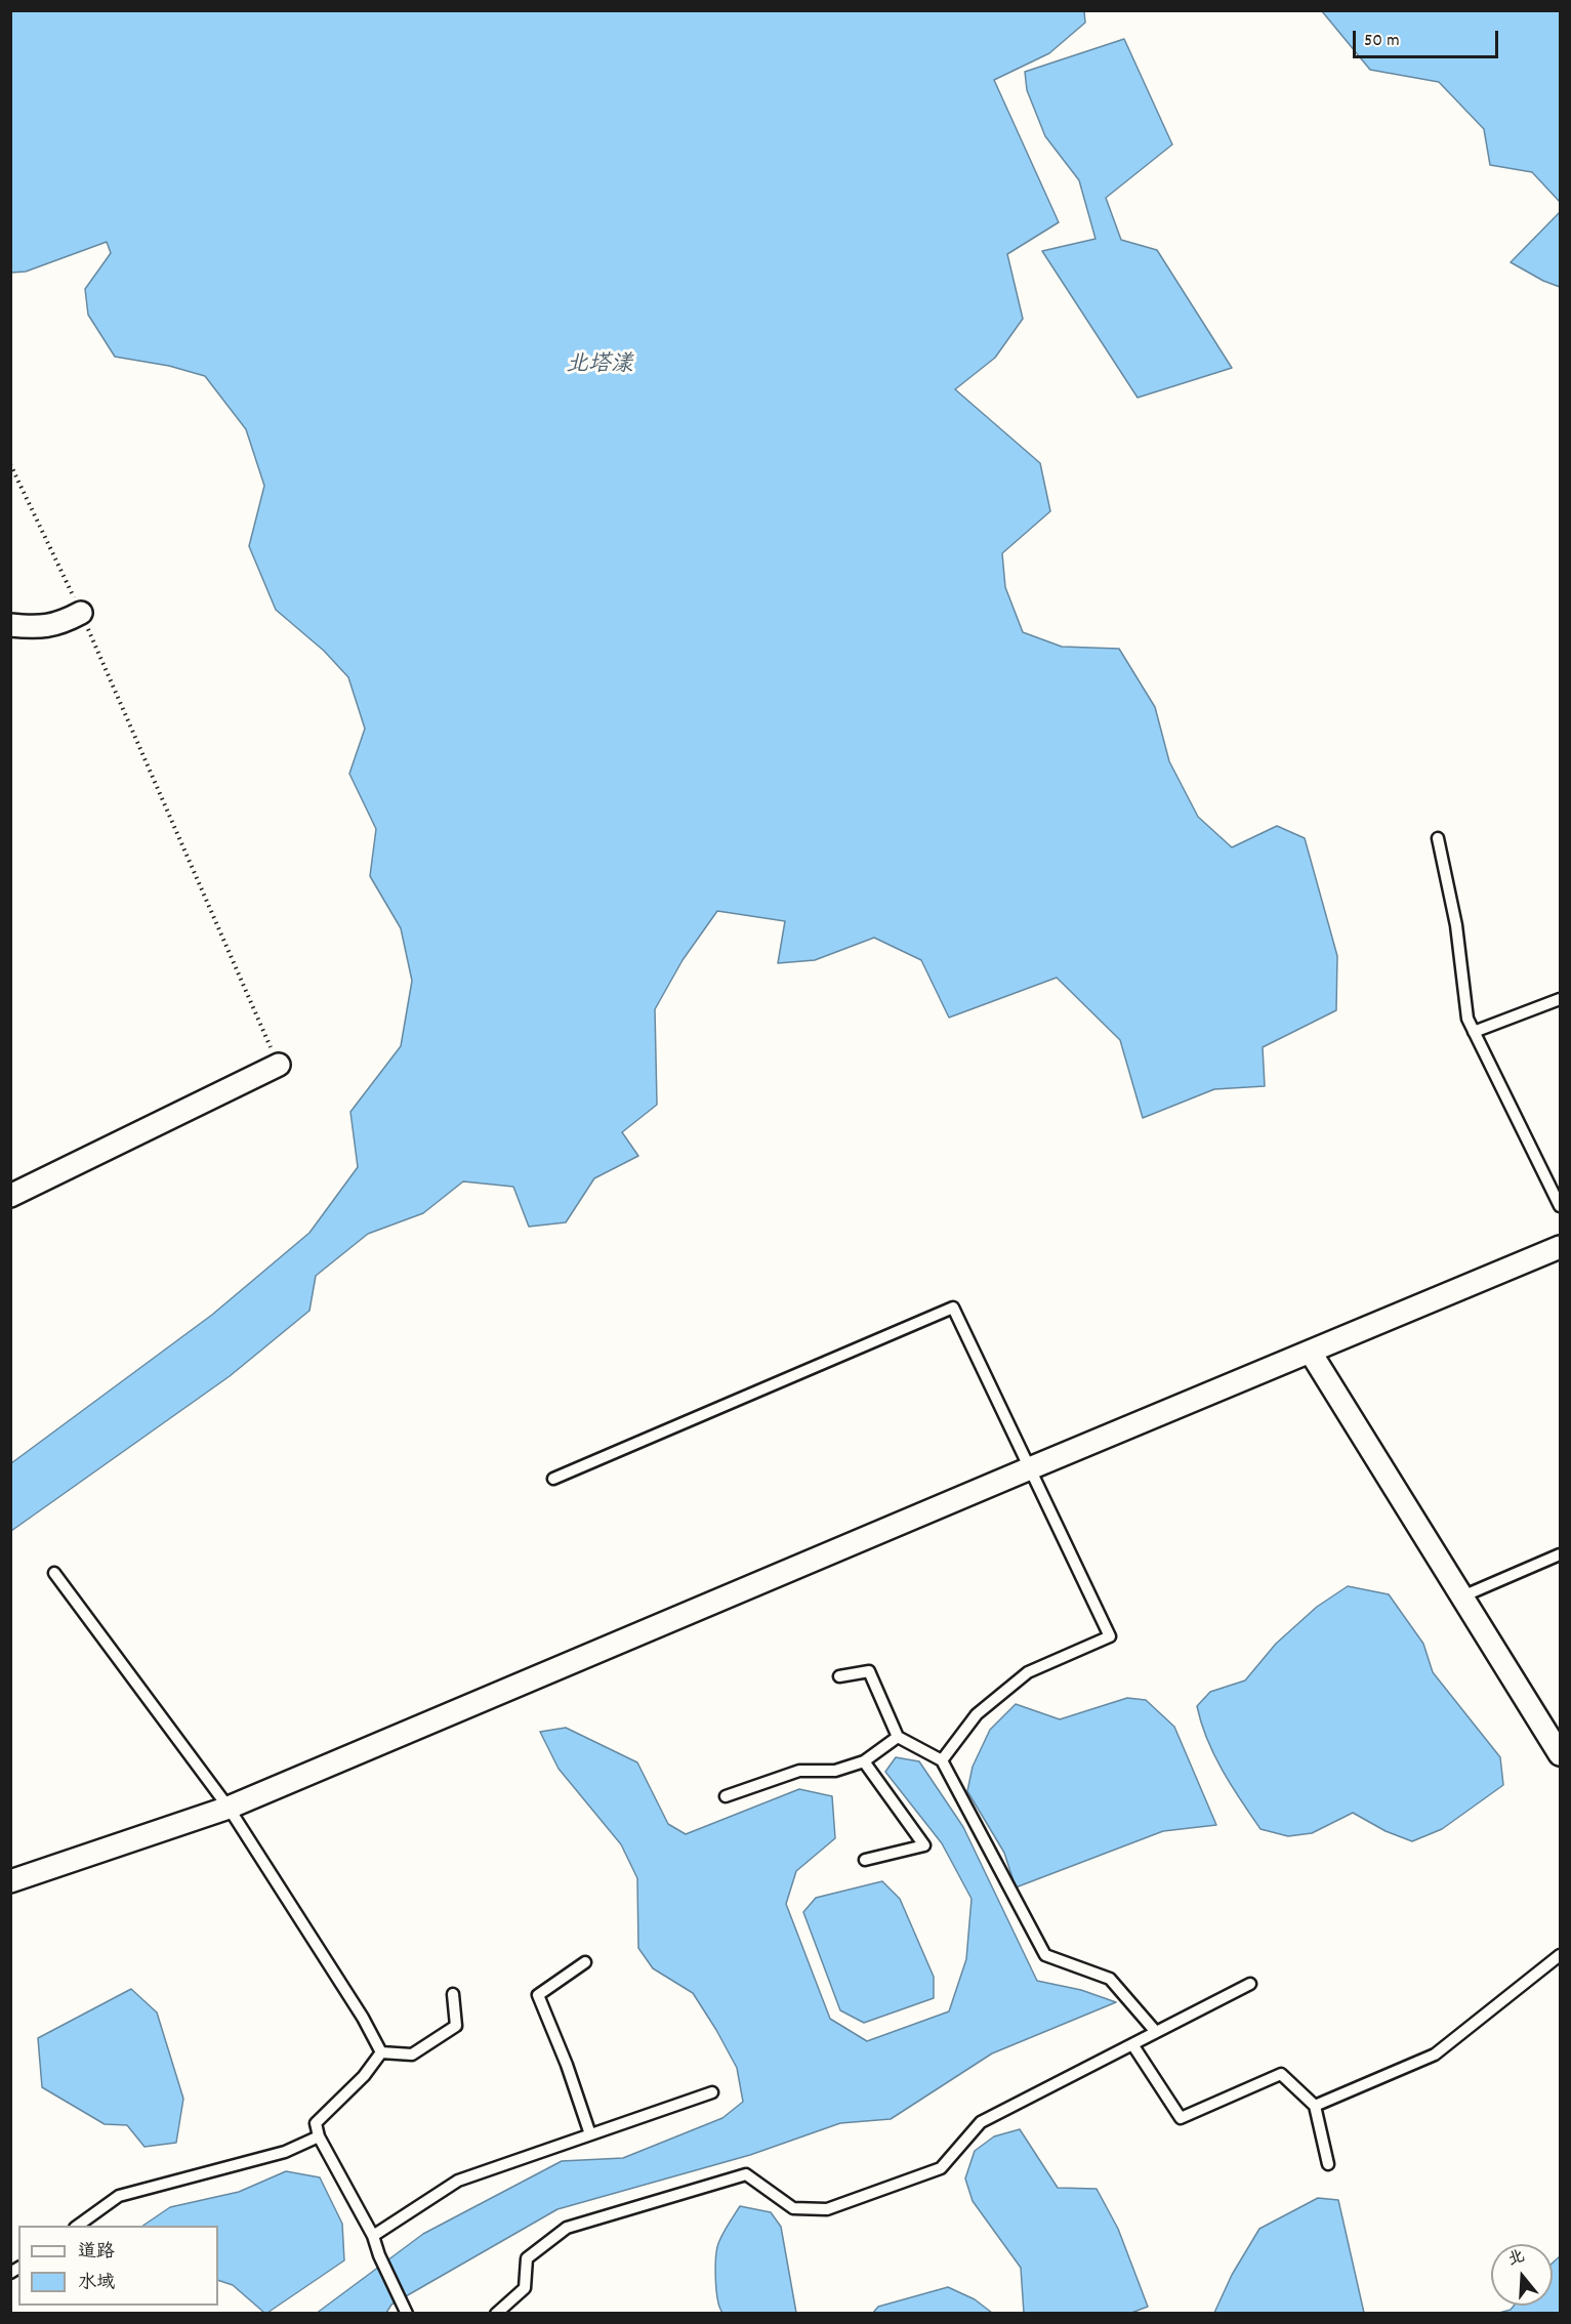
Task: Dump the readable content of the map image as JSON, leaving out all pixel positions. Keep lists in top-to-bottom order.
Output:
{
  "water": ["北塔漾"],
  "legend": ["道路", "水域"],
  "scale_bar": "50 m",
  "north": "top"
}
